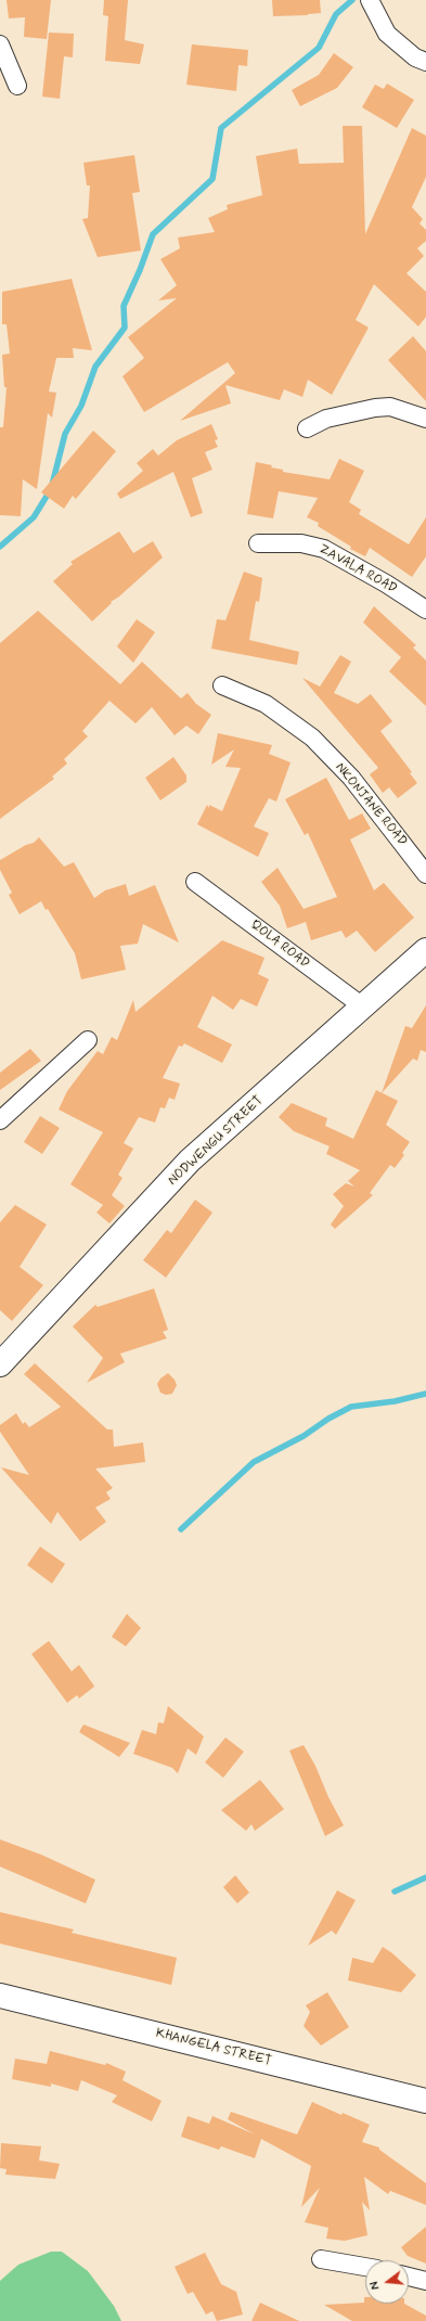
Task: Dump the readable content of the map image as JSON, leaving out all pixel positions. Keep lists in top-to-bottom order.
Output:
{
  "streets": {
    "street": [
      "ZAVALA ROAD",
      "NKONJANE ROAD",
      "QOLA ROAD",
      "NODWENGU STREET",
      "KHANGELA STREET"
    ]
  },
  "crossings": [
    ["QOLA ROAD", "NODWENGU STREET"]
  ],
  "north": "left"
}
